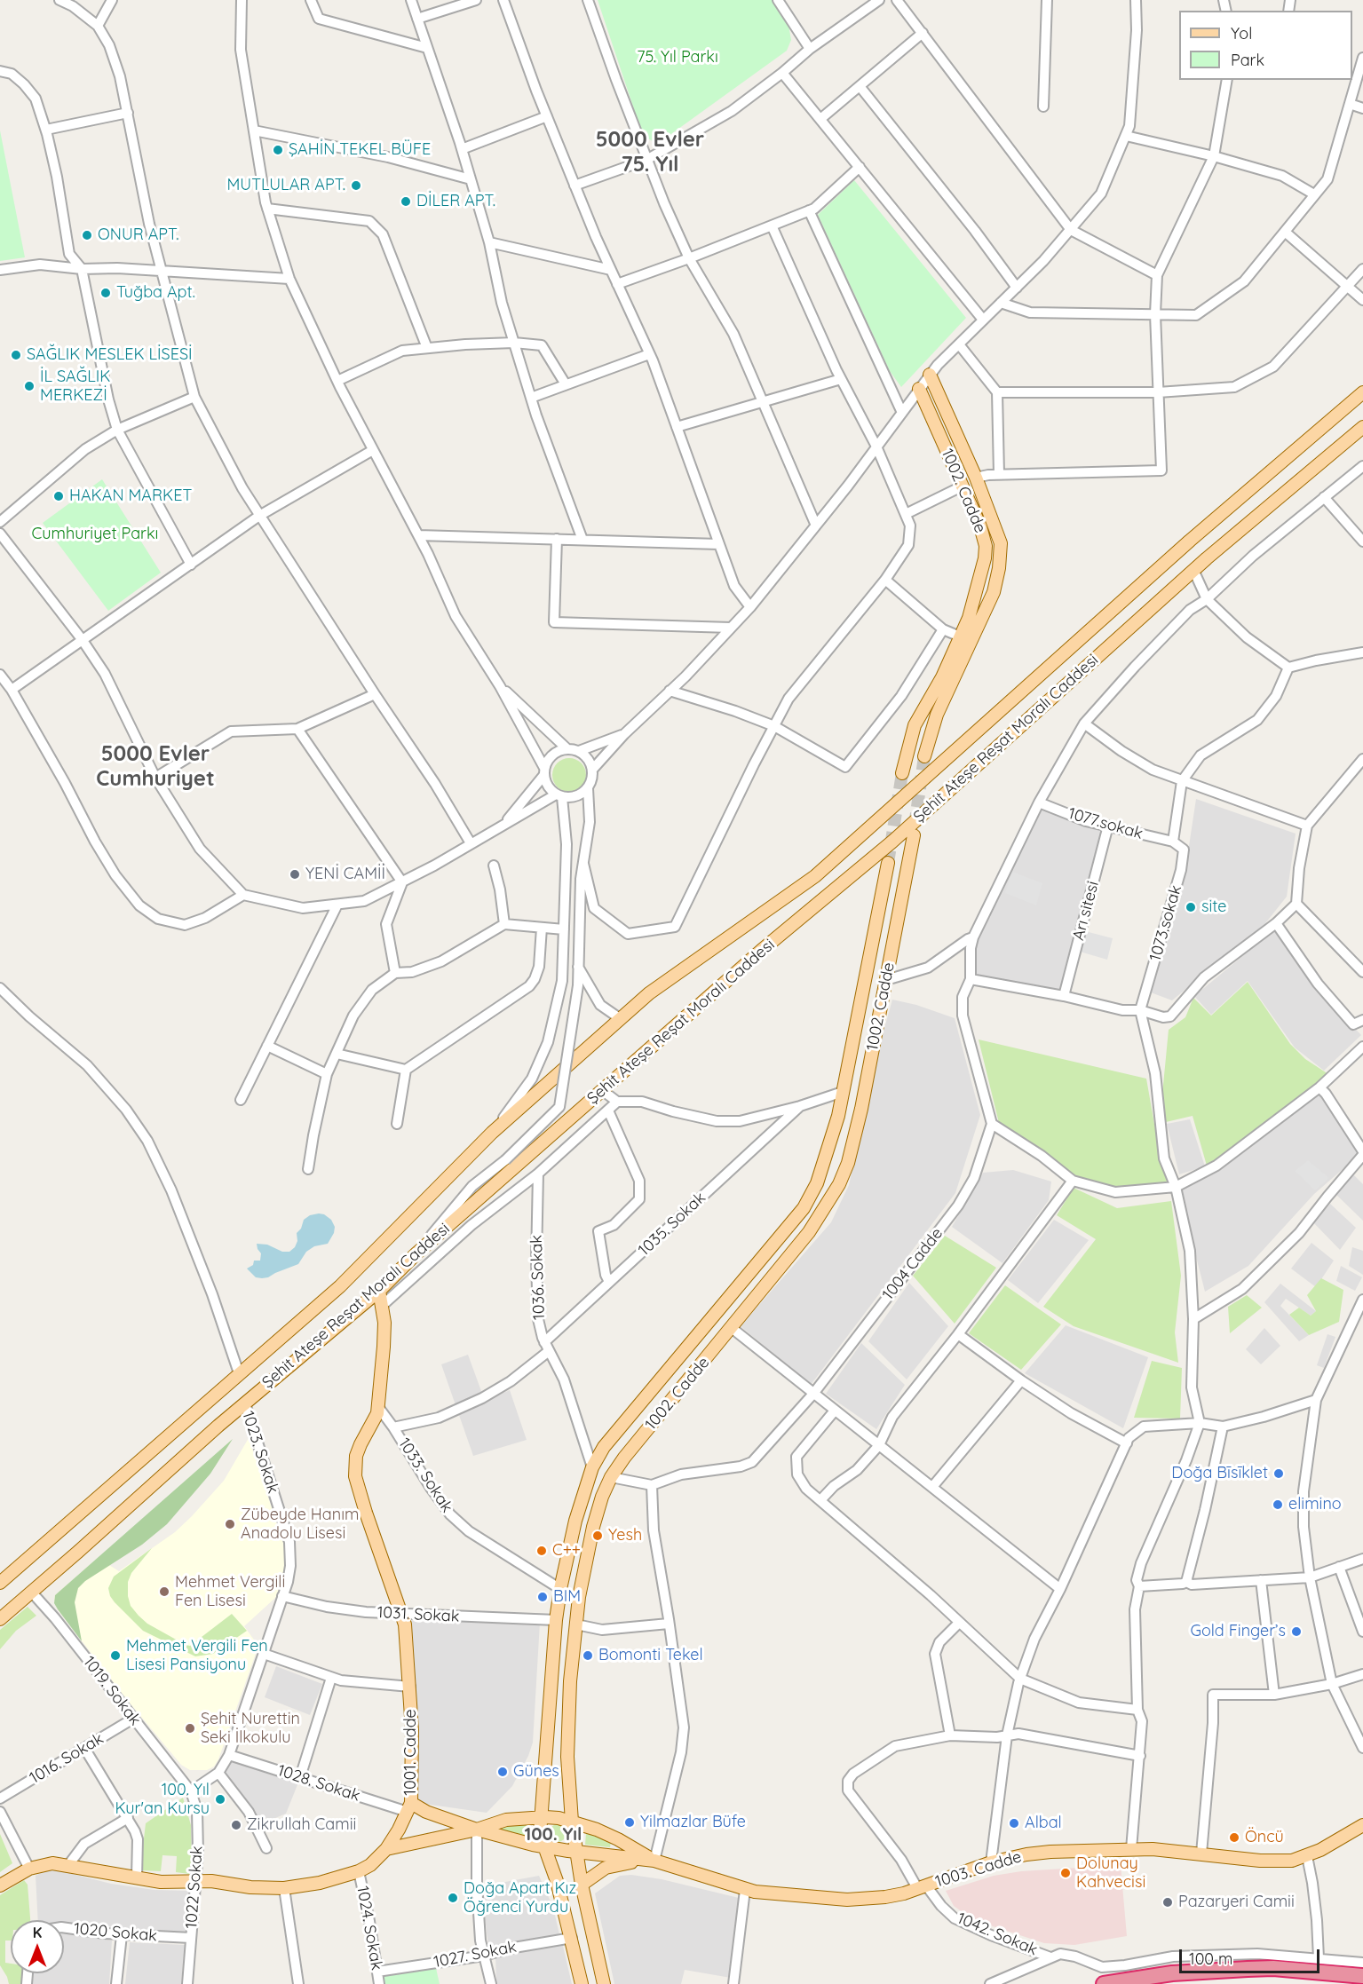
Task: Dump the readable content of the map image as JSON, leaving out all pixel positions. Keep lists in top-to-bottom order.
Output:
{
  "streets": {
    "main road": [
      "1002. Cadde",
      "Şehit Ateşe Reşat Moralı Caddesi",
      "1001. Cadde",
      "1003. Cadde"
    ],
    "street": [
      "1077.sokak",
      "Arı sitesi",
      "1073.sokak",
      "1035. Sokak",
      "1004 Cadde",
      "1036. Sokak",
      "1023. Sokak",
      "1033. Sokak",
      "1031. Sokak",
      "1019. Sokak",
      "1016. Sokak",
      "1028. Sokak",
      "1022 Sokak",
      "1024. Sokak",
      "1020 Sokak",
      "1042. Sokak",
      "1027. Sokak"
    ]
  },
  "crossings": [
    ["1002. Cadde", "1036. Sokak"],
    ["1002. Cadde", "1033. Sokak"],
    ["1002. Cadde", "1031. Sokak"],
    ["1002. Cadde", "1003. Cadde"],
    ["1002. Cadde", "1027. Sokak"],
    ["Şehit Ateşe Reşat Moralı Caddesi", "1023. Sokak"],
    ["Şehit Ateşe Reşat Moralı Caddesi", "1019. Sokak"],
    ["Şehit Ateşe Reşat Moralı Caddesi", "1001. Cadde"],
    ["1077.sokak", "Arı sitesi"],
    ["1077.sokak", "1073.sokak"],
    ["1035. Sokak", "1036. Sokak"],
    ["1035. Sokak", "1033. Sokak"],
    ["1023. Sokak", "1031. Sokak"],
    ["1023. Sokak", "1019. Sokak"],
    ["1023. Sokak", "1028. Sokak"],
    ["1023. Sokak", "1022 Sokak"],
    ["1033. Sokak", "1001. Cadde"],
    ["1031. Sokak", "1001. Cadde"],
    ["1019. Sokak", "1016. Sokak"],
    ["1019. Sokak", "1022 Sokak"],
    ["1001. Cadde", "1028. Sokak"],
    ["1001. Cadde", "1003. Cadde"],
    ["1001. Cadde", "1022 Sokak"],
    ["1001. Cadde", "1024. Sokak"],
    ["1003. Cadde", "1042. Sokak"],
    ["1022 Sokak", "1020 Sokak"],
    ["1024. Sokak", "1027. Sokak"]
  ],
  "districts": ["5000 Evler 75. Yıl", "5000 Evler Cumhuriyet", "100. Yıl"],
  "parks": ["75. Yıl Parkı", "Cumhuriyet Parkı"],
  "places": [
    "ŞAHİN TEKEL BÜFE",
    "MUTLULAR APT.",
    "DİLER APT.",
    "ONUR APT.",
    "Tuğba Apt.",
    "SAĞLIK MESLEK LİSESİ",
    "İL SAĞLIK MERKEZİ",
    "HAKAN MARKET",
    "YENİ CAMİİ",
    "site",
    "Doğa Bīsīklet",
    "elimino",
    "Zübeyde Hanım Anadolu Lisesi",
    "Yesh",
    "C++",
    "Mehmet Vergili Fen Lisesi",
    "BIM",
    "Gold Finger’s",
    "Mehmet Vergili Fen Lisesi Pansiyonu",
    "Bomonti Tekel",
    "Şehit Nurettin Seki İlkokulu",
    "Günes",
    "100. Yıl Kur'an Kursu",
    "Yilmazlar Büfe",
    "Albal",
    "Zikrullah Camii",
    "Öncü",
    "Dolunay Kahvecisi",
    "Doğa Apart Kız Öğrenci Yurdu",
    "Pazaryeri Camii"
  ],
  "legend": ["Yol", "Park"],
  "scale_bar": "100 m",
  "north": "top"
}
